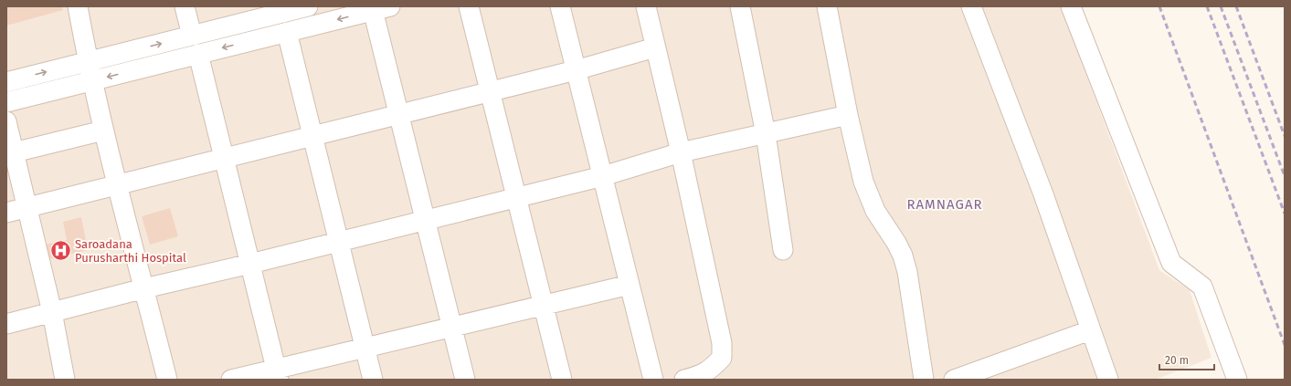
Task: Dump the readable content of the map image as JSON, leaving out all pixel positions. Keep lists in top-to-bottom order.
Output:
{
  "districts": ["RAMNAGAR"],
  "places": {
    "hospital": ["Saroadana Purusharthi Hospital"]
  },
  "scale_bar": "20 m"
}
